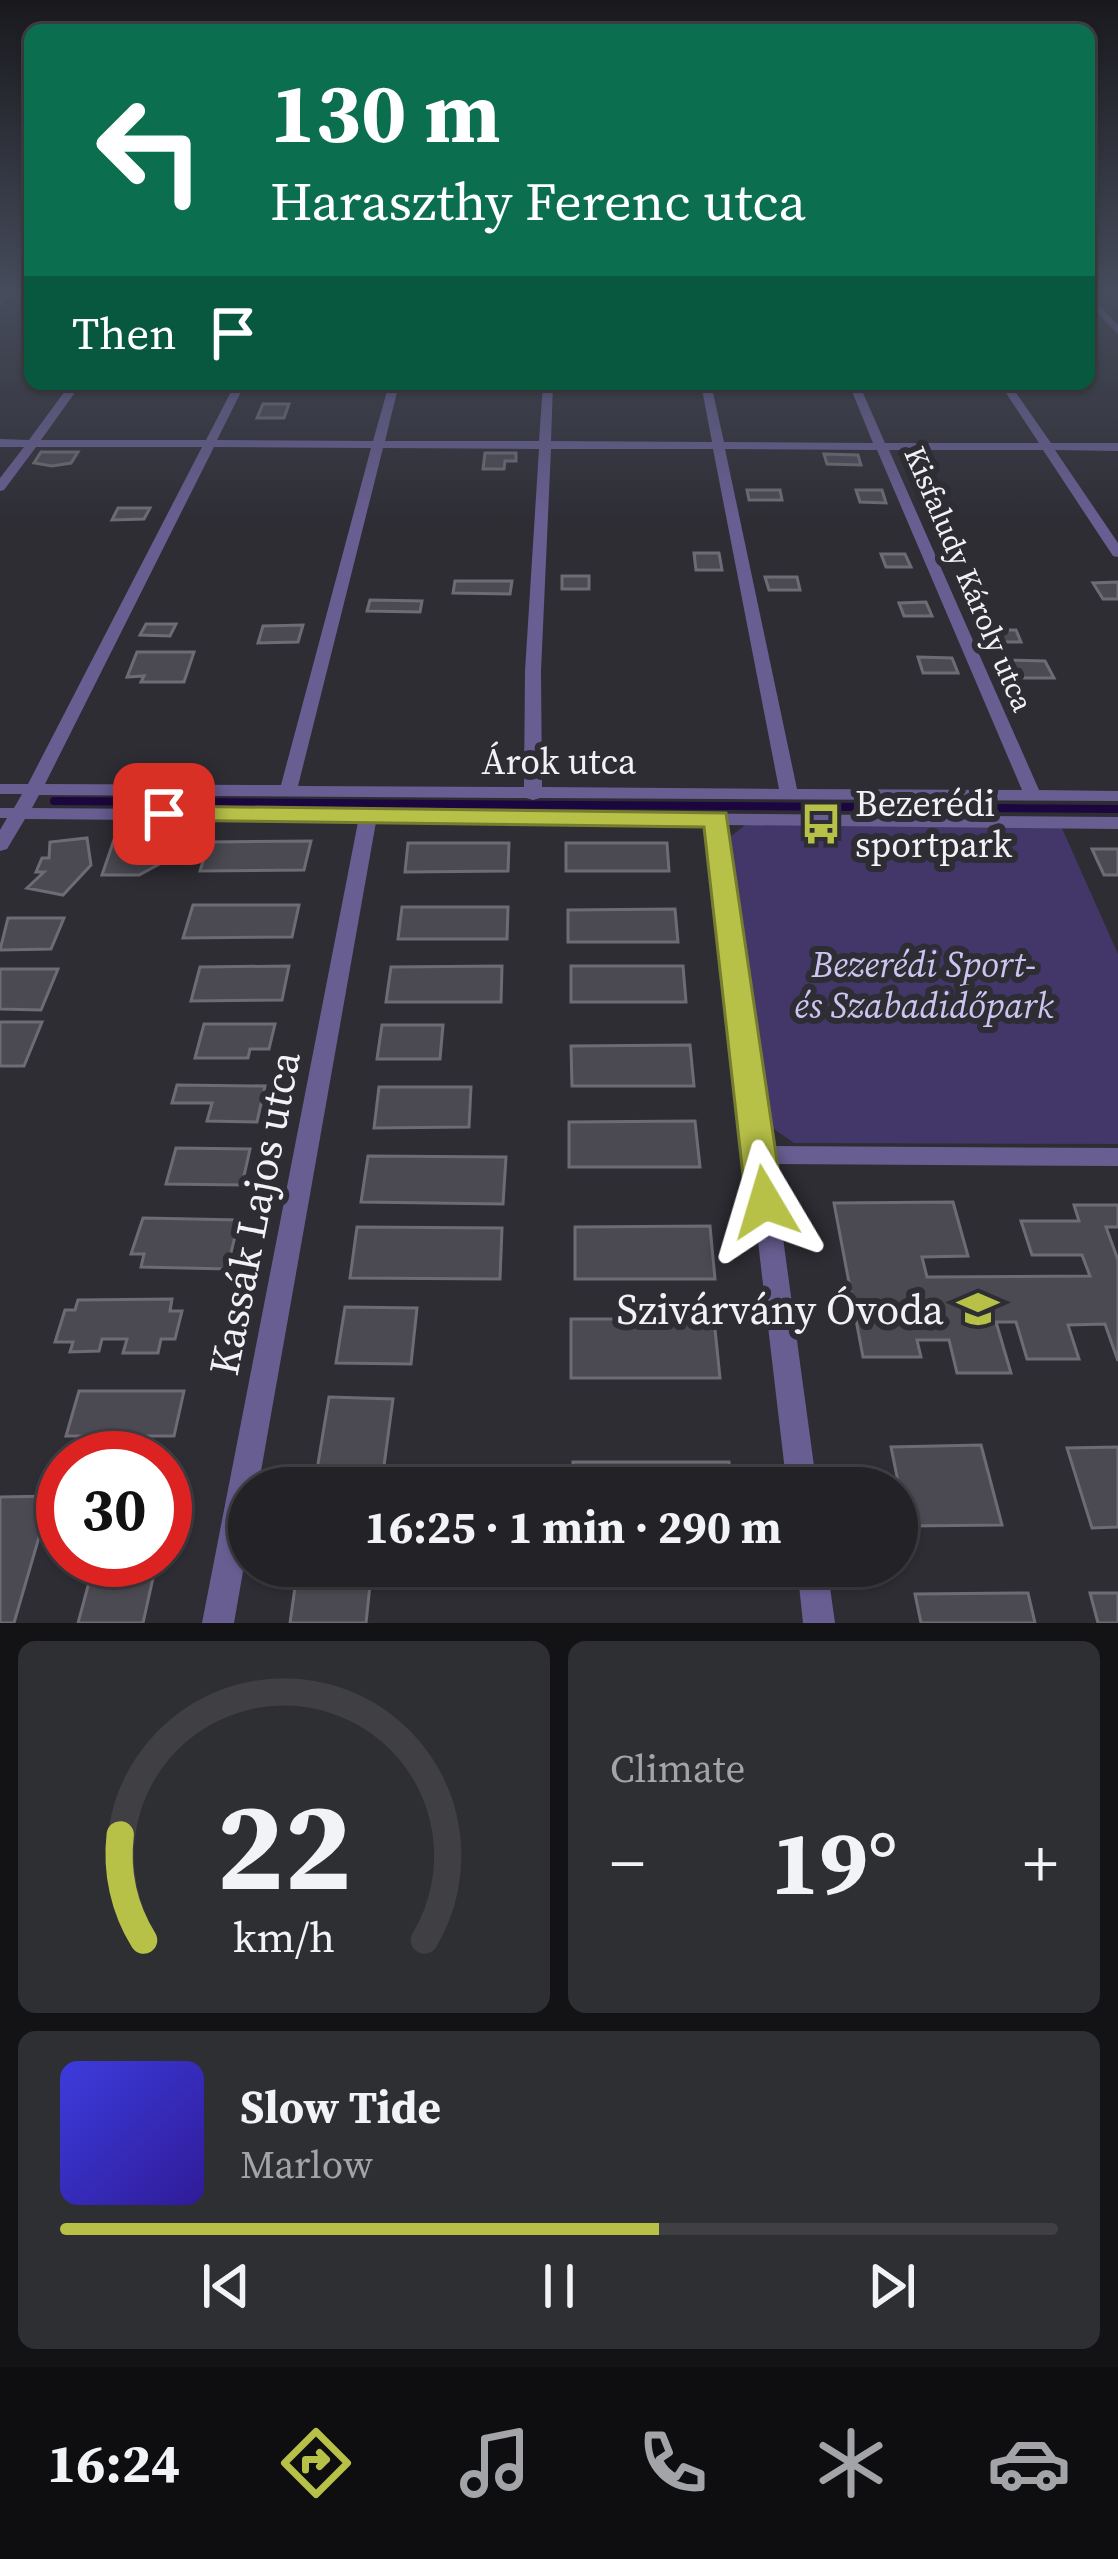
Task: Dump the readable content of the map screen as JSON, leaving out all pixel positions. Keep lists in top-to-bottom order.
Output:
{
  "streets": {
    "street": ["Kisfaludy Károly utca", "Árok utca", "Kassák Lajos utca"]
  },
  "crossings": [
    ["Kisfaludy Károly utca", "Árok utca"]
  ],
  "parks": ["Bezerédi Sport- és Szabadidőpark"],
  "places": {
    "bus stop": ["Bezerédi sportpark"],
    "school or university": ["Szivárvány Óvoda"]
  },
  "page": {
    "turn": ["130 m", "Haraszthy Ferenc utca"],
    "then": "Then",
    "limit": "30",
    "trip": "16:25 · 1 min · 290 m",
    "tile": "Climate",
    "heat": ["−", "19°", "+"],
    "song": ["Slow Tide", "Marlow"],
    "tabs": "16:24",
    "gauge": ["22", "km/h"]
  }
}
